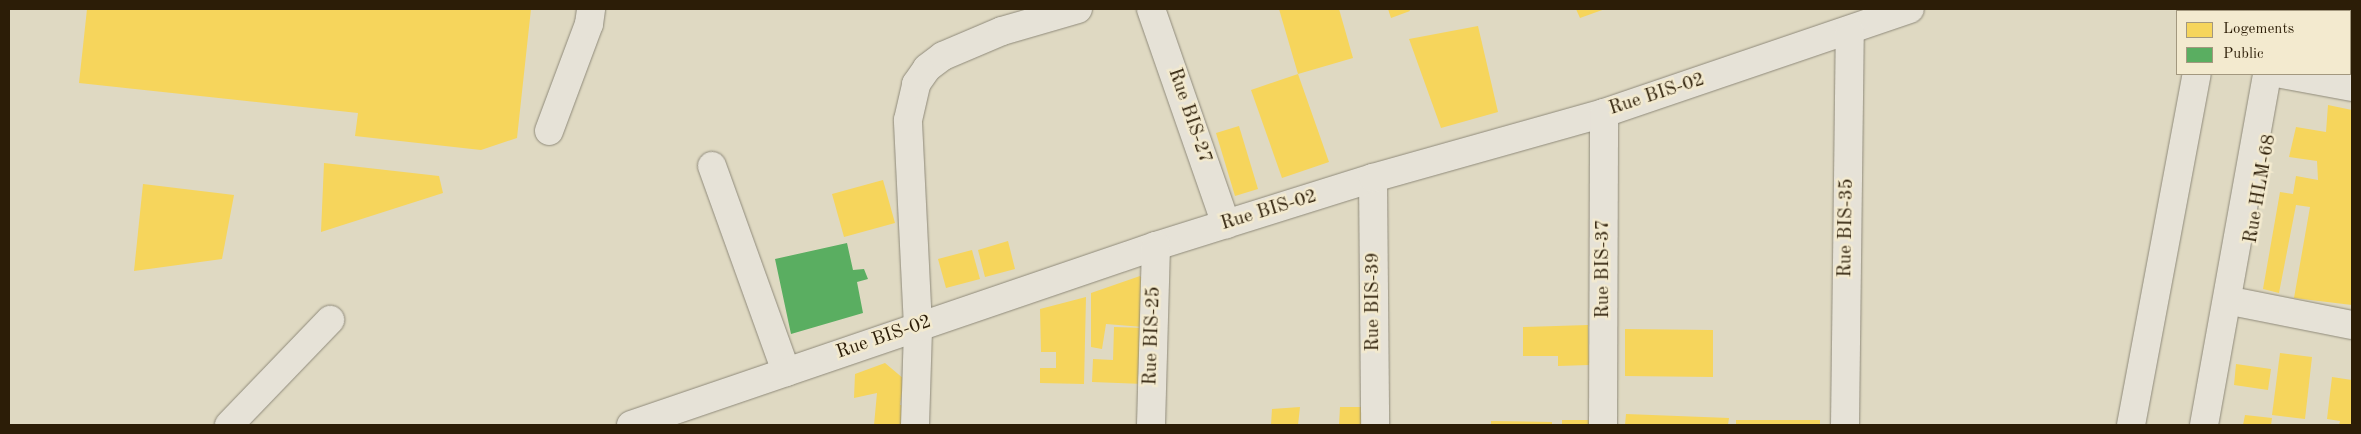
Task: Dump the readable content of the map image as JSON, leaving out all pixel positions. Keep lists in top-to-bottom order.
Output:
{
  "streets": {
    "street": [
      "Rue BIS-02",
      "Rue BIS-27",
      "Rue HLM-68",
      "Rue BIS-35",
      "Rue BIS-37",
      "Rue BIS-39",
      "Rue BIS-25"
    ]
  },
  "crossings": [
    ["Rue BIS-02", "Rue BIS-27"],
    ["Rue BIS-02", "Rue BIS-35"],
    ["Rue BIS-02", "Rue BIS-37"],
    ["Rue BIS-02", "Rue BIS-39"],
    ["Rue BIS-02", "Rue BIS-25"]
  ],
  "legend": ["Logements", "Public"]
}
